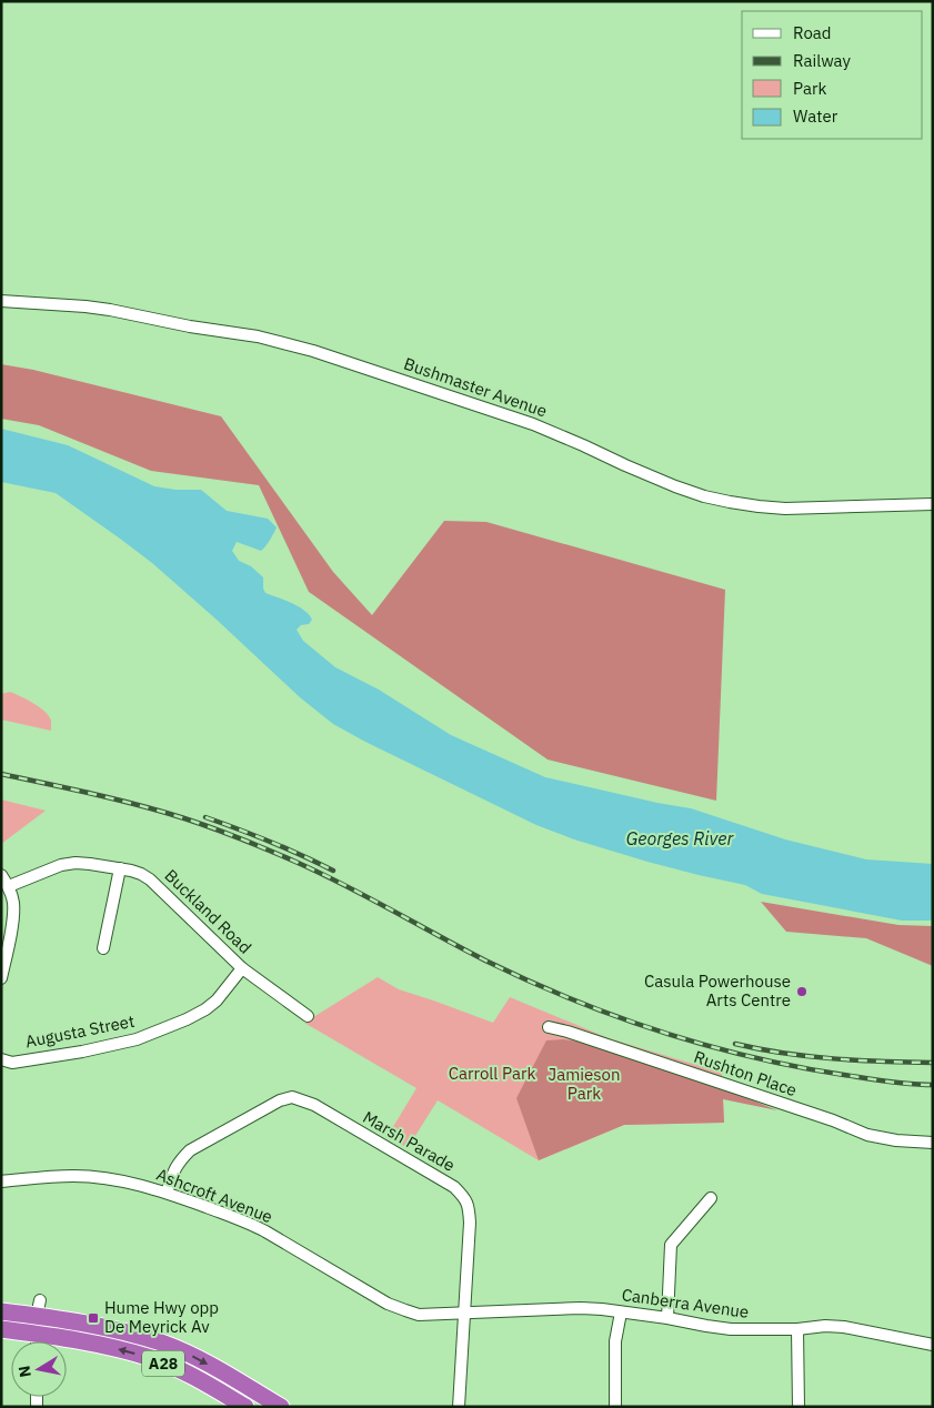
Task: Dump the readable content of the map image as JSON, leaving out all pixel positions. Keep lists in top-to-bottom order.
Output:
{
  "streets": {
    "highway": ["A28"],
    "street": [
      "Bushmaster Avenue",
      "Buckland Road",
      "Augusta Street",
      "Rushton Place",
      "Marsh Parade",
      "Ashcroft Avenue",
      "Canberra Avenue"
    ]
  },
  "crossings": [
    ["Buckland Road", "Augusta Street"],
    ["Marsh Parade", "Ashcroft Avenue"],
    ["Marsh Parade", "Canberra Avenue"],
    ["Ashcroft Avenue", "Canberra Avenue"]
  ],
  "water": ["Georges River"],
  "parks": ["Carroll Park", "Jamieson Park"],
  "places": {
    "other": ["Casula Powerhouse Arts Centre"],
    "transit": ["Hume Hwy opp De Meyrick Av"]
  },
  "legend": [
    "Road",
    "Railway",
    "Park",
    "Water"
  ],
  "north": "left"
}
